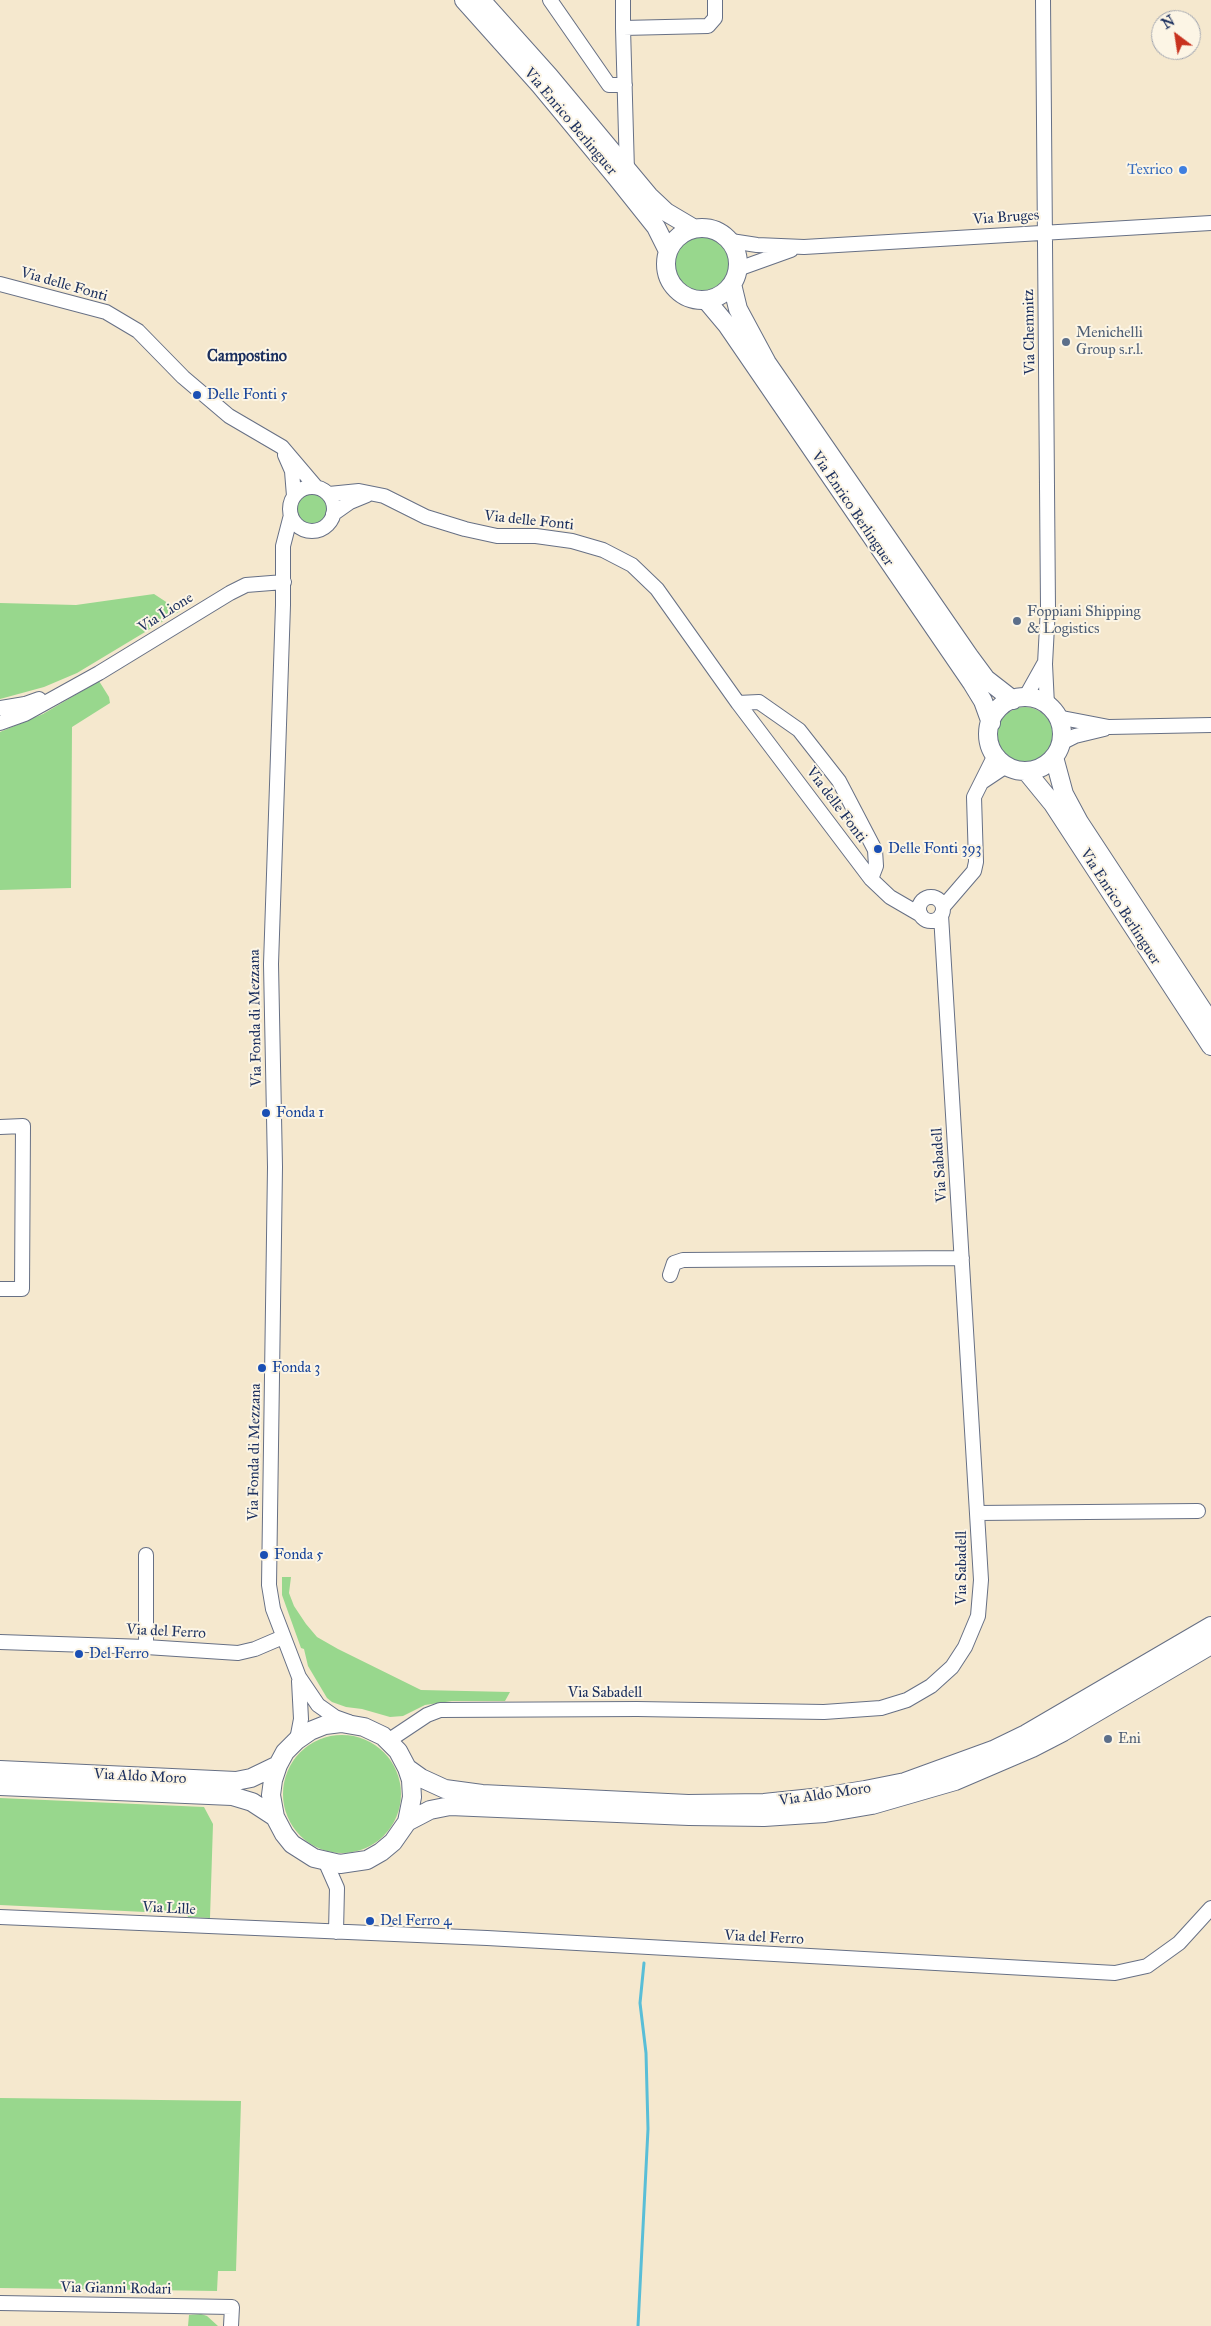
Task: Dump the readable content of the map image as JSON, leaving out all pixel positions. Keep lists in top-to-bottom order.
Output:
{
  "streets": {
    "main road": ["Via Enrico Berlinguer", "Via Aldo Moro"],
    "street": [
      "Via Bruges",
      "Via delle Fonti",
      "Via Chemnitz",
      "Via Lione",
      "Via Fonda di Mezzana",
      "Via Sabadell",
      "Via del Ferro",
      "Via Lille",
      "Via Gianni Rodari"
    ]
  },
  "crossings": [
    ["Via Enrico Berlinguer", "Via Bruges"],
    ["Via Enrico Berlinguer", "Via Chemnitz"],
    ["Via Bruges", "Via Chemnitz"],
    ["Via delle Fonti", "Via Fonda di Mezzana"],
    ["Via delle Fonti", "Via Sabadell"],
    ["Via Lione", "Via Fonda di Mezzana"],
    ["Via Fonda di Mezzana", "Via del Ferro"],
    ["Via Sabadell", "Via Aldo Moro"],
    ["Via del Ferro", "Via Lille"]
  ],
  "districts": ["Campostino"],
  "places": [
    "Texrico",
    "Menichelli Group s.r.l.",
    "Delle Fonti 5",
    "Foppiani Shipping & Logistics",
    "Delle Fonti 393",
    "Fonda 1",
    "Fonda 3",
    "Fonda 5",
    "Del Ferro",
    "Eni",
    "Del Ferro 4"
  ],
  "north": "top left"
}
